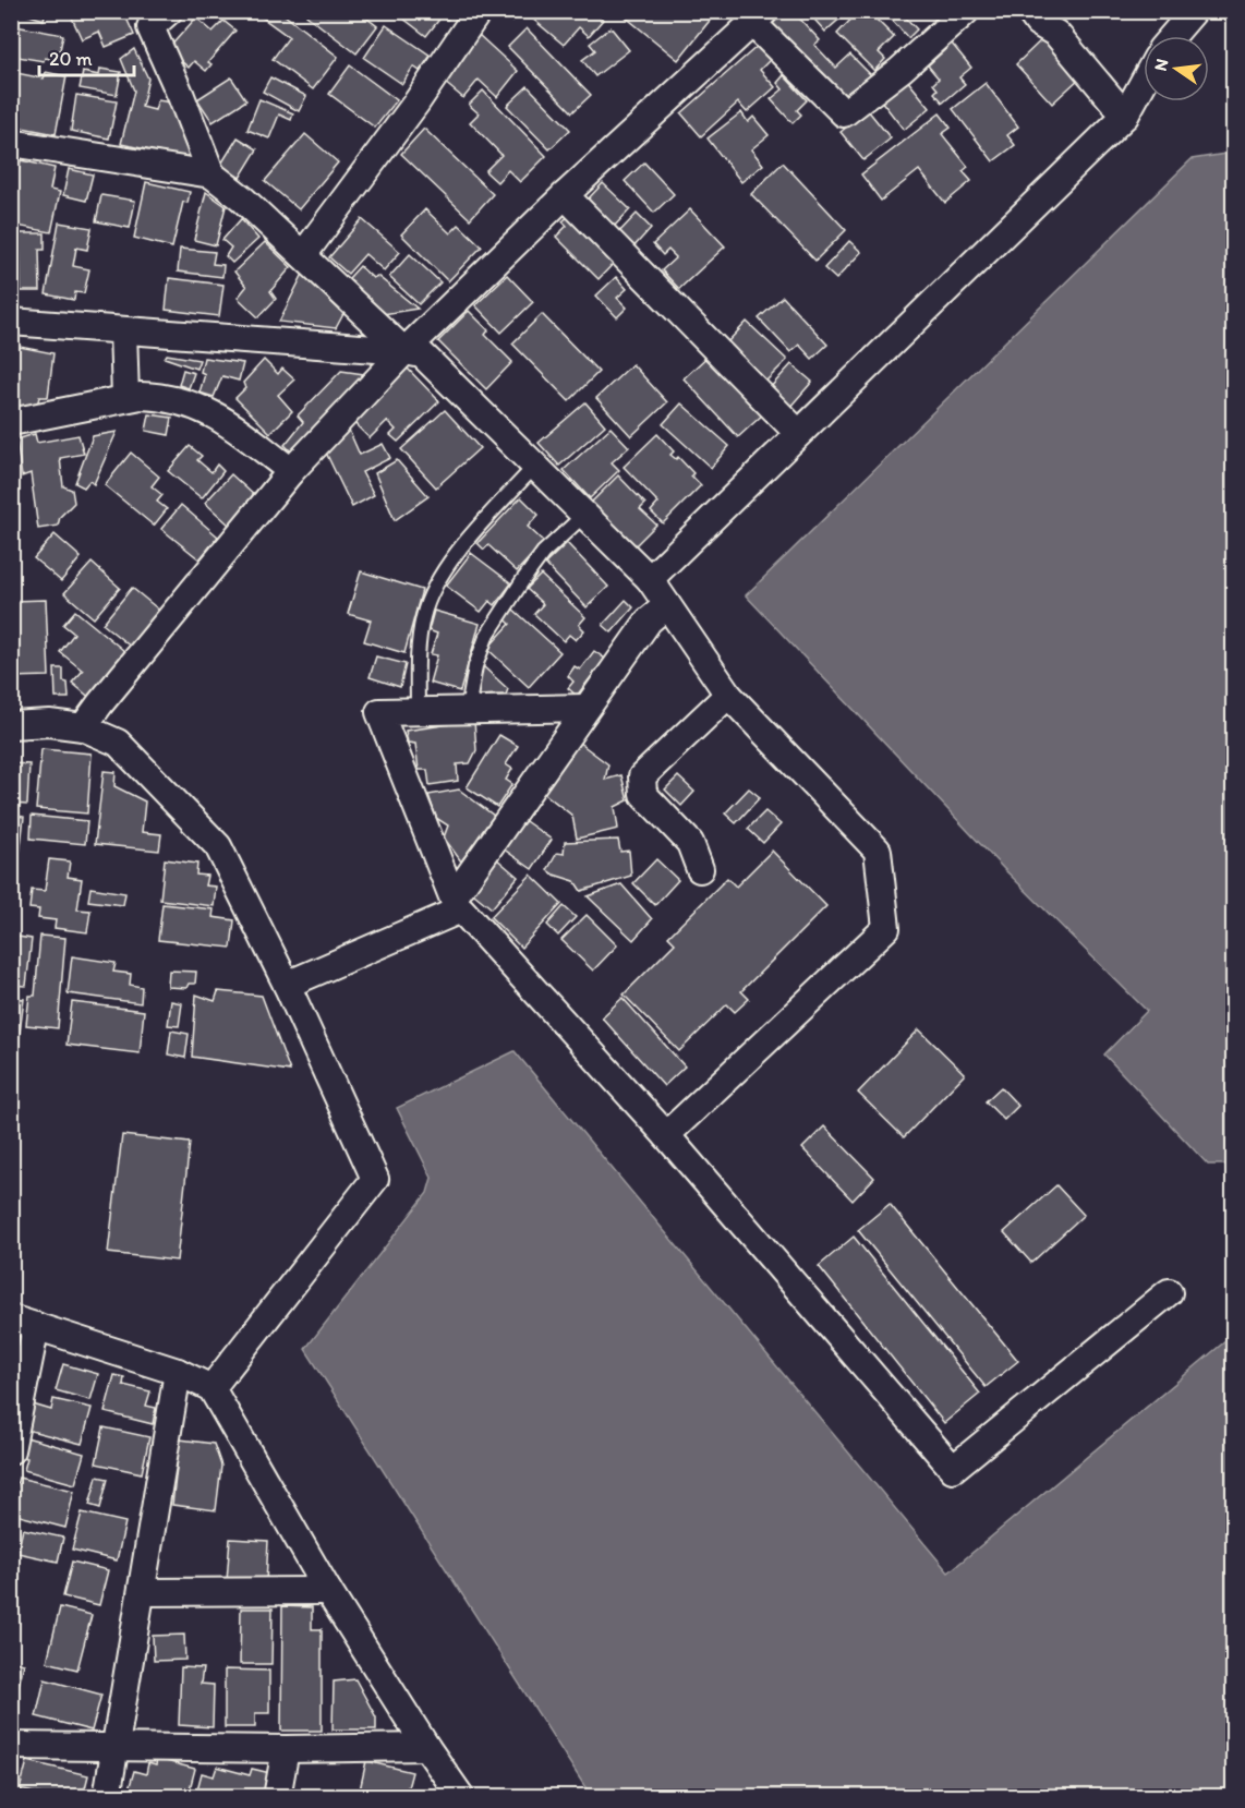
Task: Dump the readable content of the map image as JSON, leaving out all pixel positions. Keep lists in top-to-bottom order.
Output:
{
  "scale_bar": "20 m",
  "north": "left"
}
